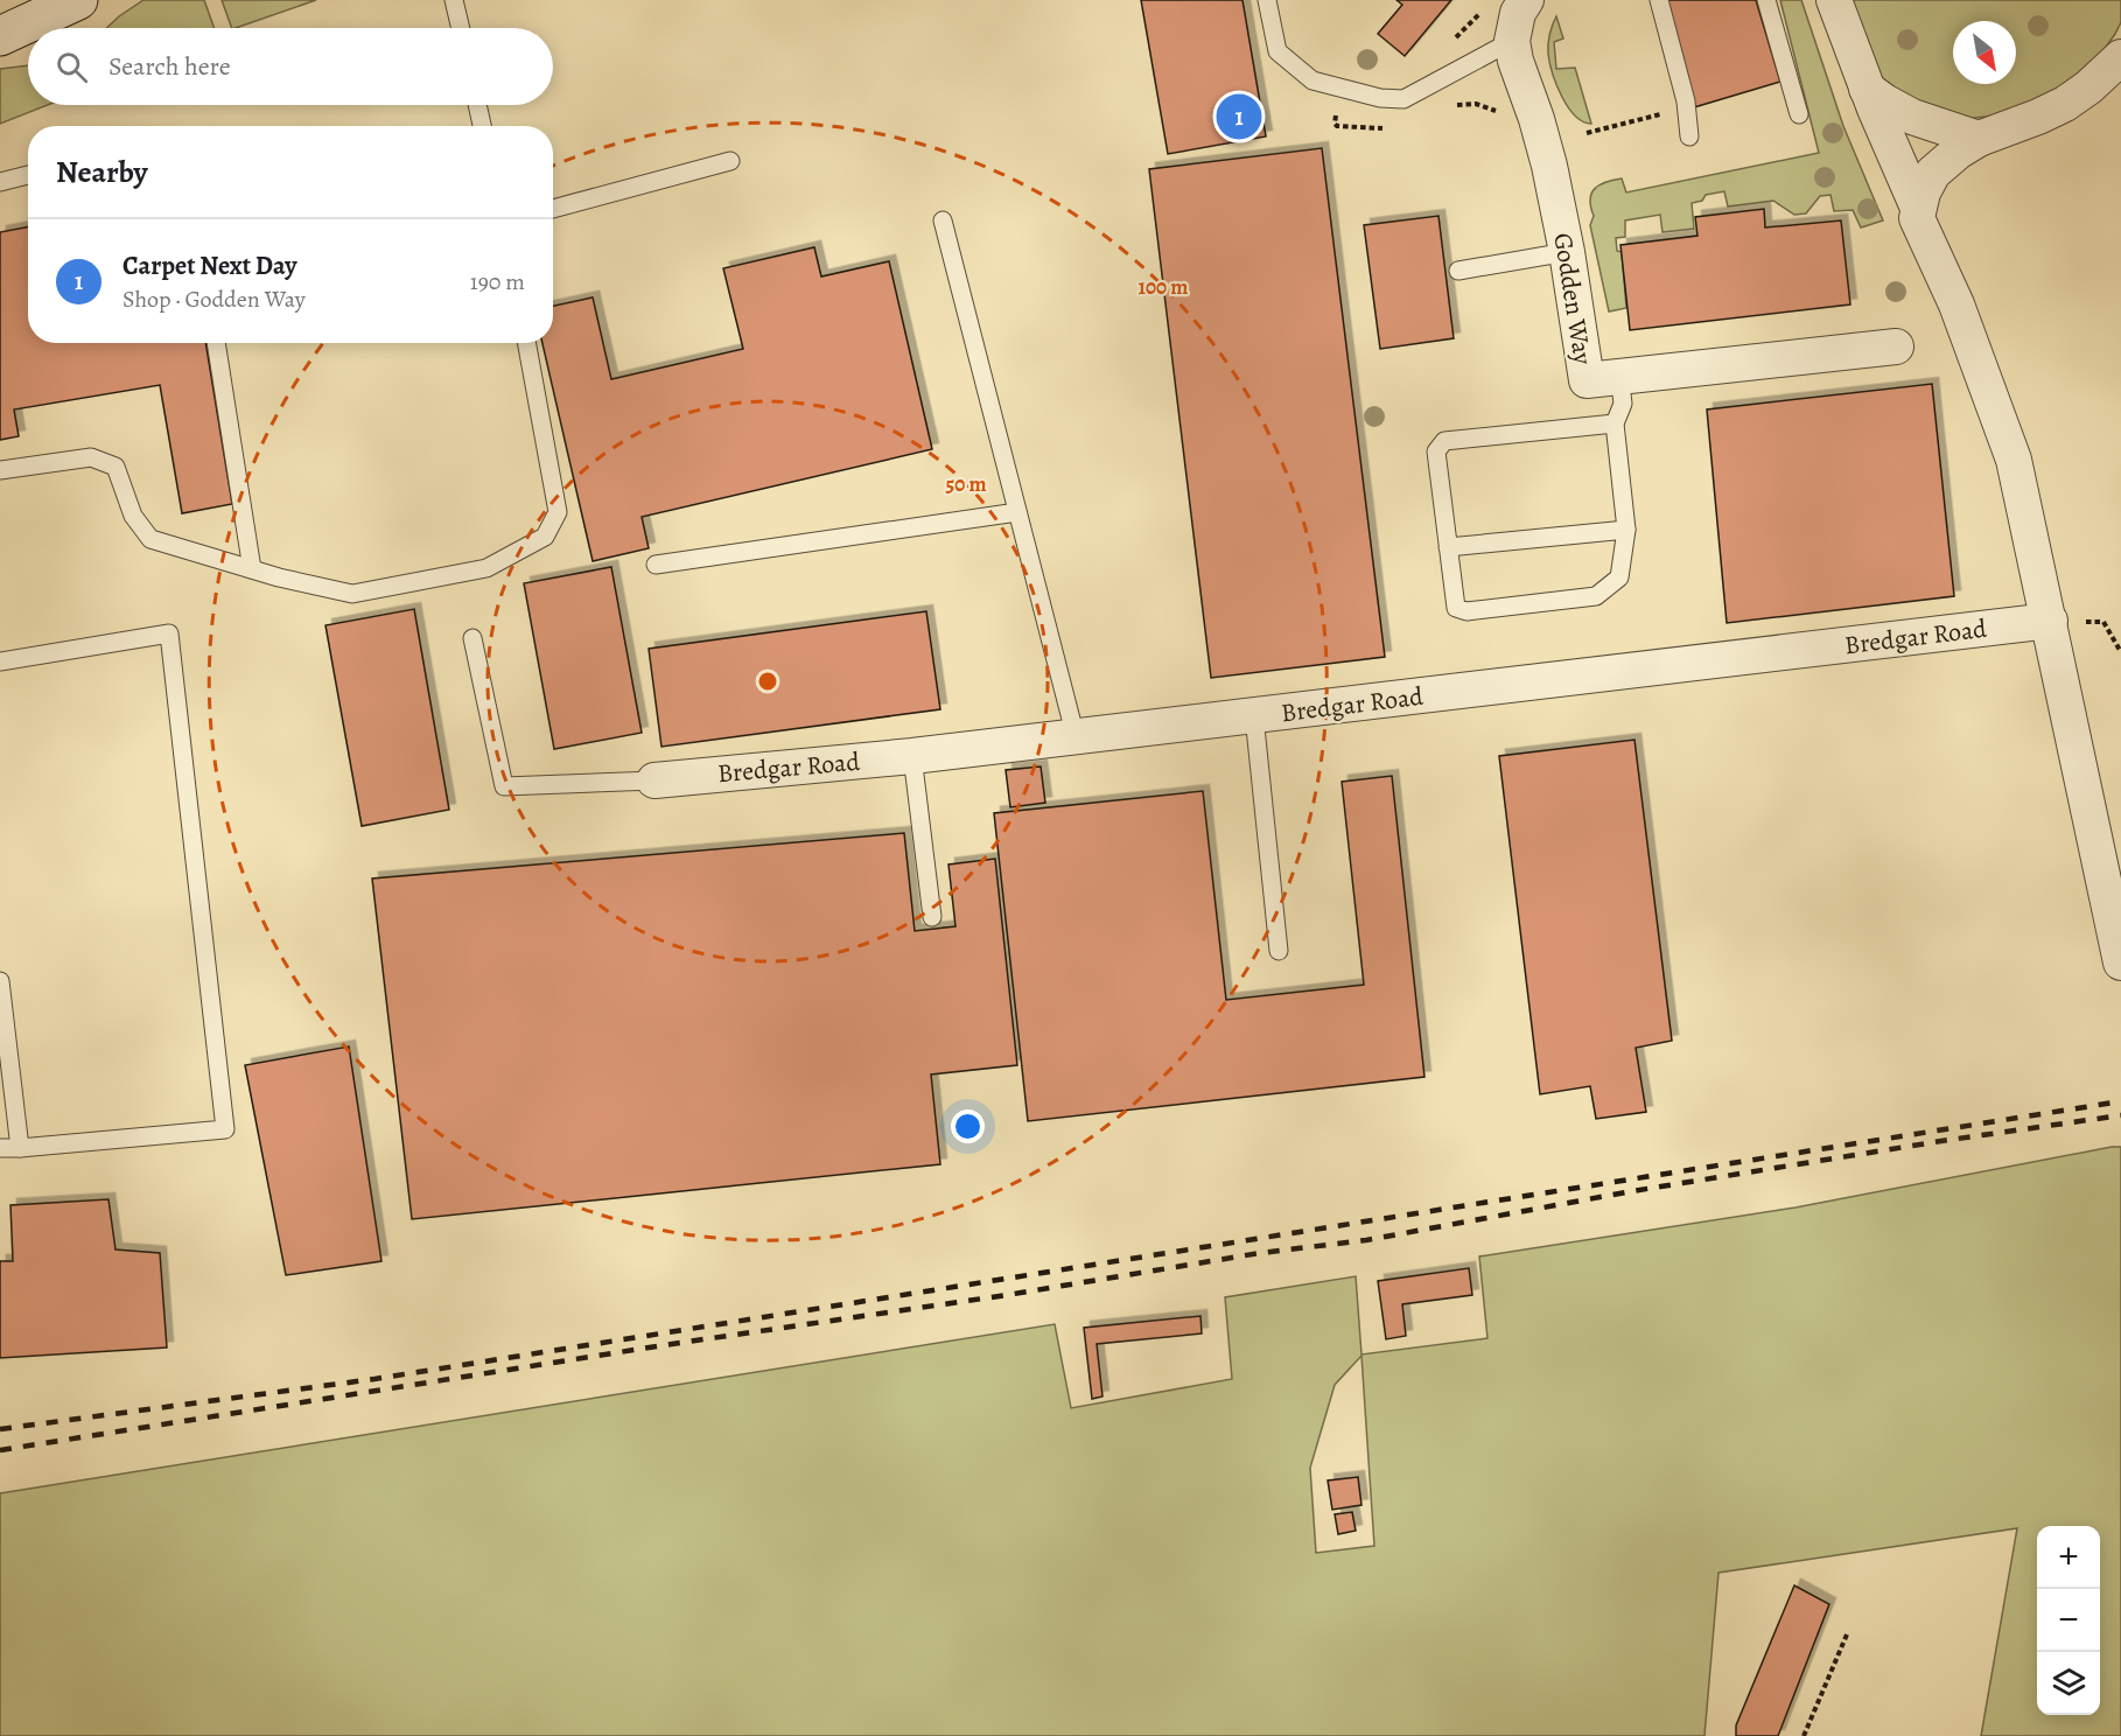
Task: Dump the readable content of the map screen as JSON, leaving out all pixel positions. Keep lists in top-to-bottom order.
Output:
{
  "streets": {
    "street": ["Godden Way", "Bredgar Road"]
  },
  "north": "bottom right",
  "page": {
    "search": "Search here",
    "pins": "1",
    "heading": "Nearby",
    "list": [
      {
        "mark": "1",
        "name": "Carpet Next Day",
        "note": "Shop · Godden Way",
        "value": "190 m"
      }
    ],
    "map_buttons": ["+", "−"]
  },
  "rings": ["100 m", "50 m"]
}
